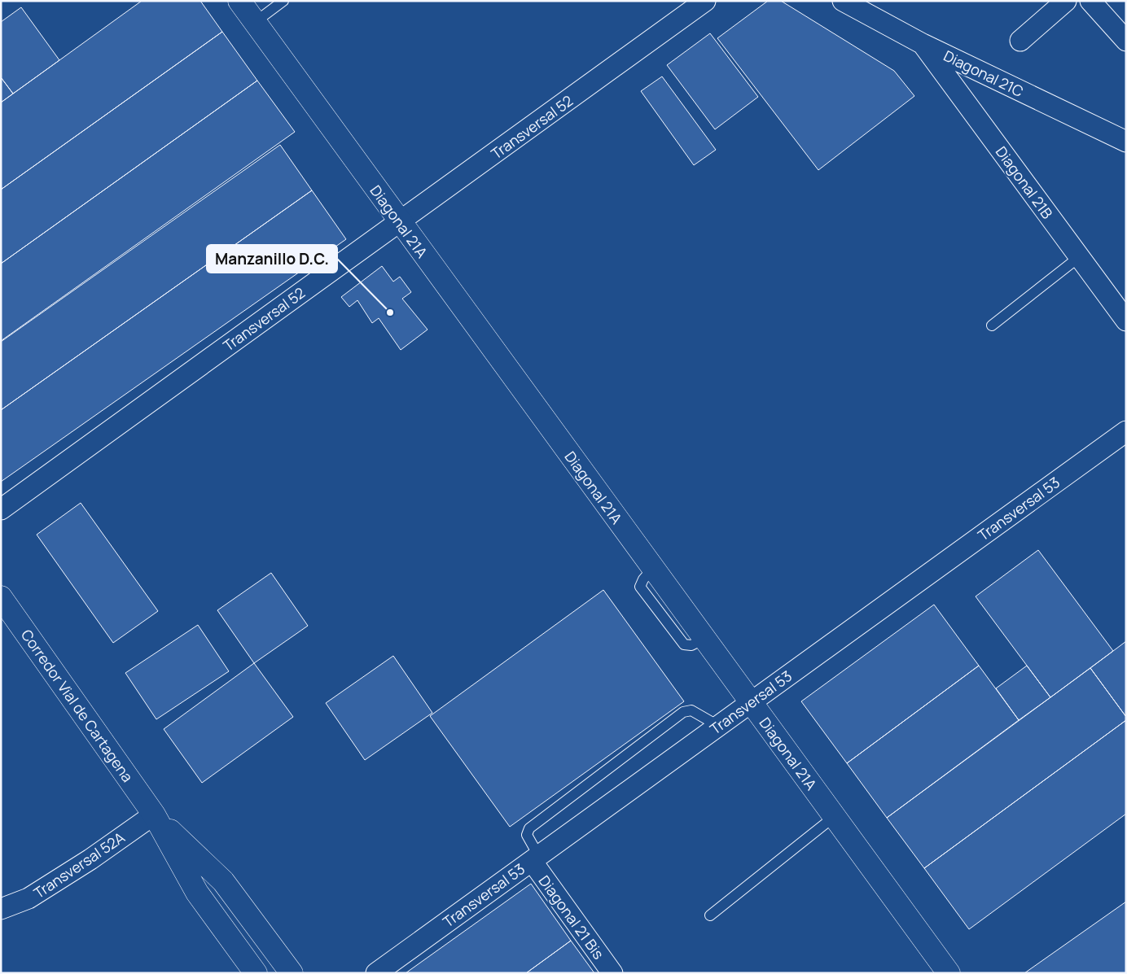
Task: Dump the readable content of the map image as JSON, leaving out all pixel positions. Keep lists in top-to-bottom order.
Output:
{
  "streets": {
    "street": [
      "Diagonal 21C",
      "Transversal 52",
      "Diagonal 21B",
      "Diagonal 21A",
      "Transversal 53",
      "Corredor Vial de Cartagena",
      "Transversal 52A",
      "Diagonal 21 Bis"
    ]
  },
  "crossings": [
    ["Diagonal 21C", "Diagonal 21B"],
    ["Transversal 52", "Diagonal 21A"],
    ["Diagonal 21A", "Transversal 53"],
    ["Transversal 53", "Diagonal 21 Bis"],
    ["Corredor Vial de Cartagena", "Transversal 52A"]
  ],
  "places": ["Manzanillo D.C."]
}
